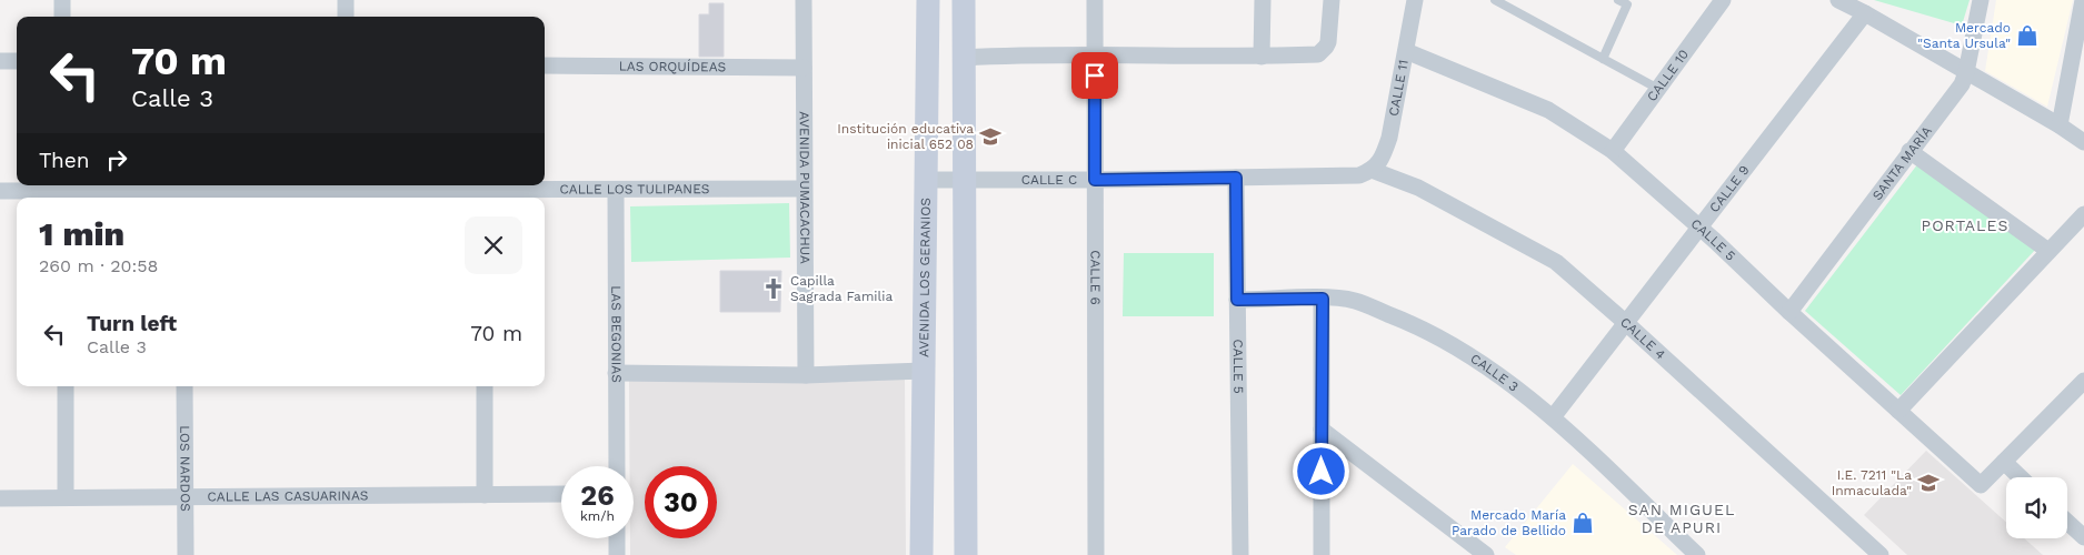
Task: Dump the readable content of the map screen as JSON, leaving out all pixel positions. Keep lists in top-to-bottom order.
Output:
{
  "streets": {
    "street": [
      "LAS ORQUÍDEAS",
      "CALLE 10",
      "CALLE 11",
      "SANTA MARÍA",
      "CALLE C",
      "AVENIDA PUMACACHUA",
      "CALLE 9",
      "CALLE LOS TULIPANES",
      "CALLE 5",
      "AVENIDA LOS GERANIOS",
      "CALLE 6",
      "LAS BEGONIAS",
      "CALLE 4",
      "CALLE 3",
      "LOS NARDOS",
      "CALLE LAS CASUARINAS"
    ]
  },
  "crossings": [
    ["LAS ORQUÍDEAS", "AVENIDA PUMACACHUA"],
    ["CALLE 10", "CALLE 5"],
    ["CALLE 11", "CALLE C"],
    ["CALLE 11", "CALLE 5"],
    ["CALLE 11", "CALLE 4"],
    ["SANTA MARÍA", "CALLE 5"],
    ["CALLE C", "CALLE 5"],
    ["CALLE C", "AVENIDA LOS GERANIOS"],
    ["CALLE C", "CALLE 6"],
    ["CALLE C", "CALLE 4"],
    ["AVENIDA PUMACACHUA", "CALLE LOS TULIPANES"],
    ["CALLE 9", "CALLE 5"],
    ["CALLE 9", "CALLE 4"],
    ["CALLE 9", "CALLE 3"],
    ["CALLE LOS TULIPANES", "LAS BEGONIAS"],
    ["CALLE 5", "CALLE 3"],
    ["LOS NARDOS", "CALLE LAS CASUARINAS"]
  ],
  "districts": ["PORTALES", "SAN MIGUEL DE APURI"],
  "places": {
    "shop": ["Mercado \"Santa Ursula\"", "Mercado María Parado de Bellido"],
    "school or university": ["Institución educativa inicial 652 08", "I.E. 7211 \"La Inmaculada\""],
    "church": ["Capilla Sagrada Familia"]
  },
  "page": {
    "turn": ["70 m", "Calle 3"],
    "then": "Then",
    "heading": ["1 min", "260 m · 20:58"],
    "list": [
      {
        "name": "Turn left",
        "note": "Calle 3",
        "value": "70 m"
      }
    ],
    "speed": "26 km/h",
    "limit": "30"
  }
}
